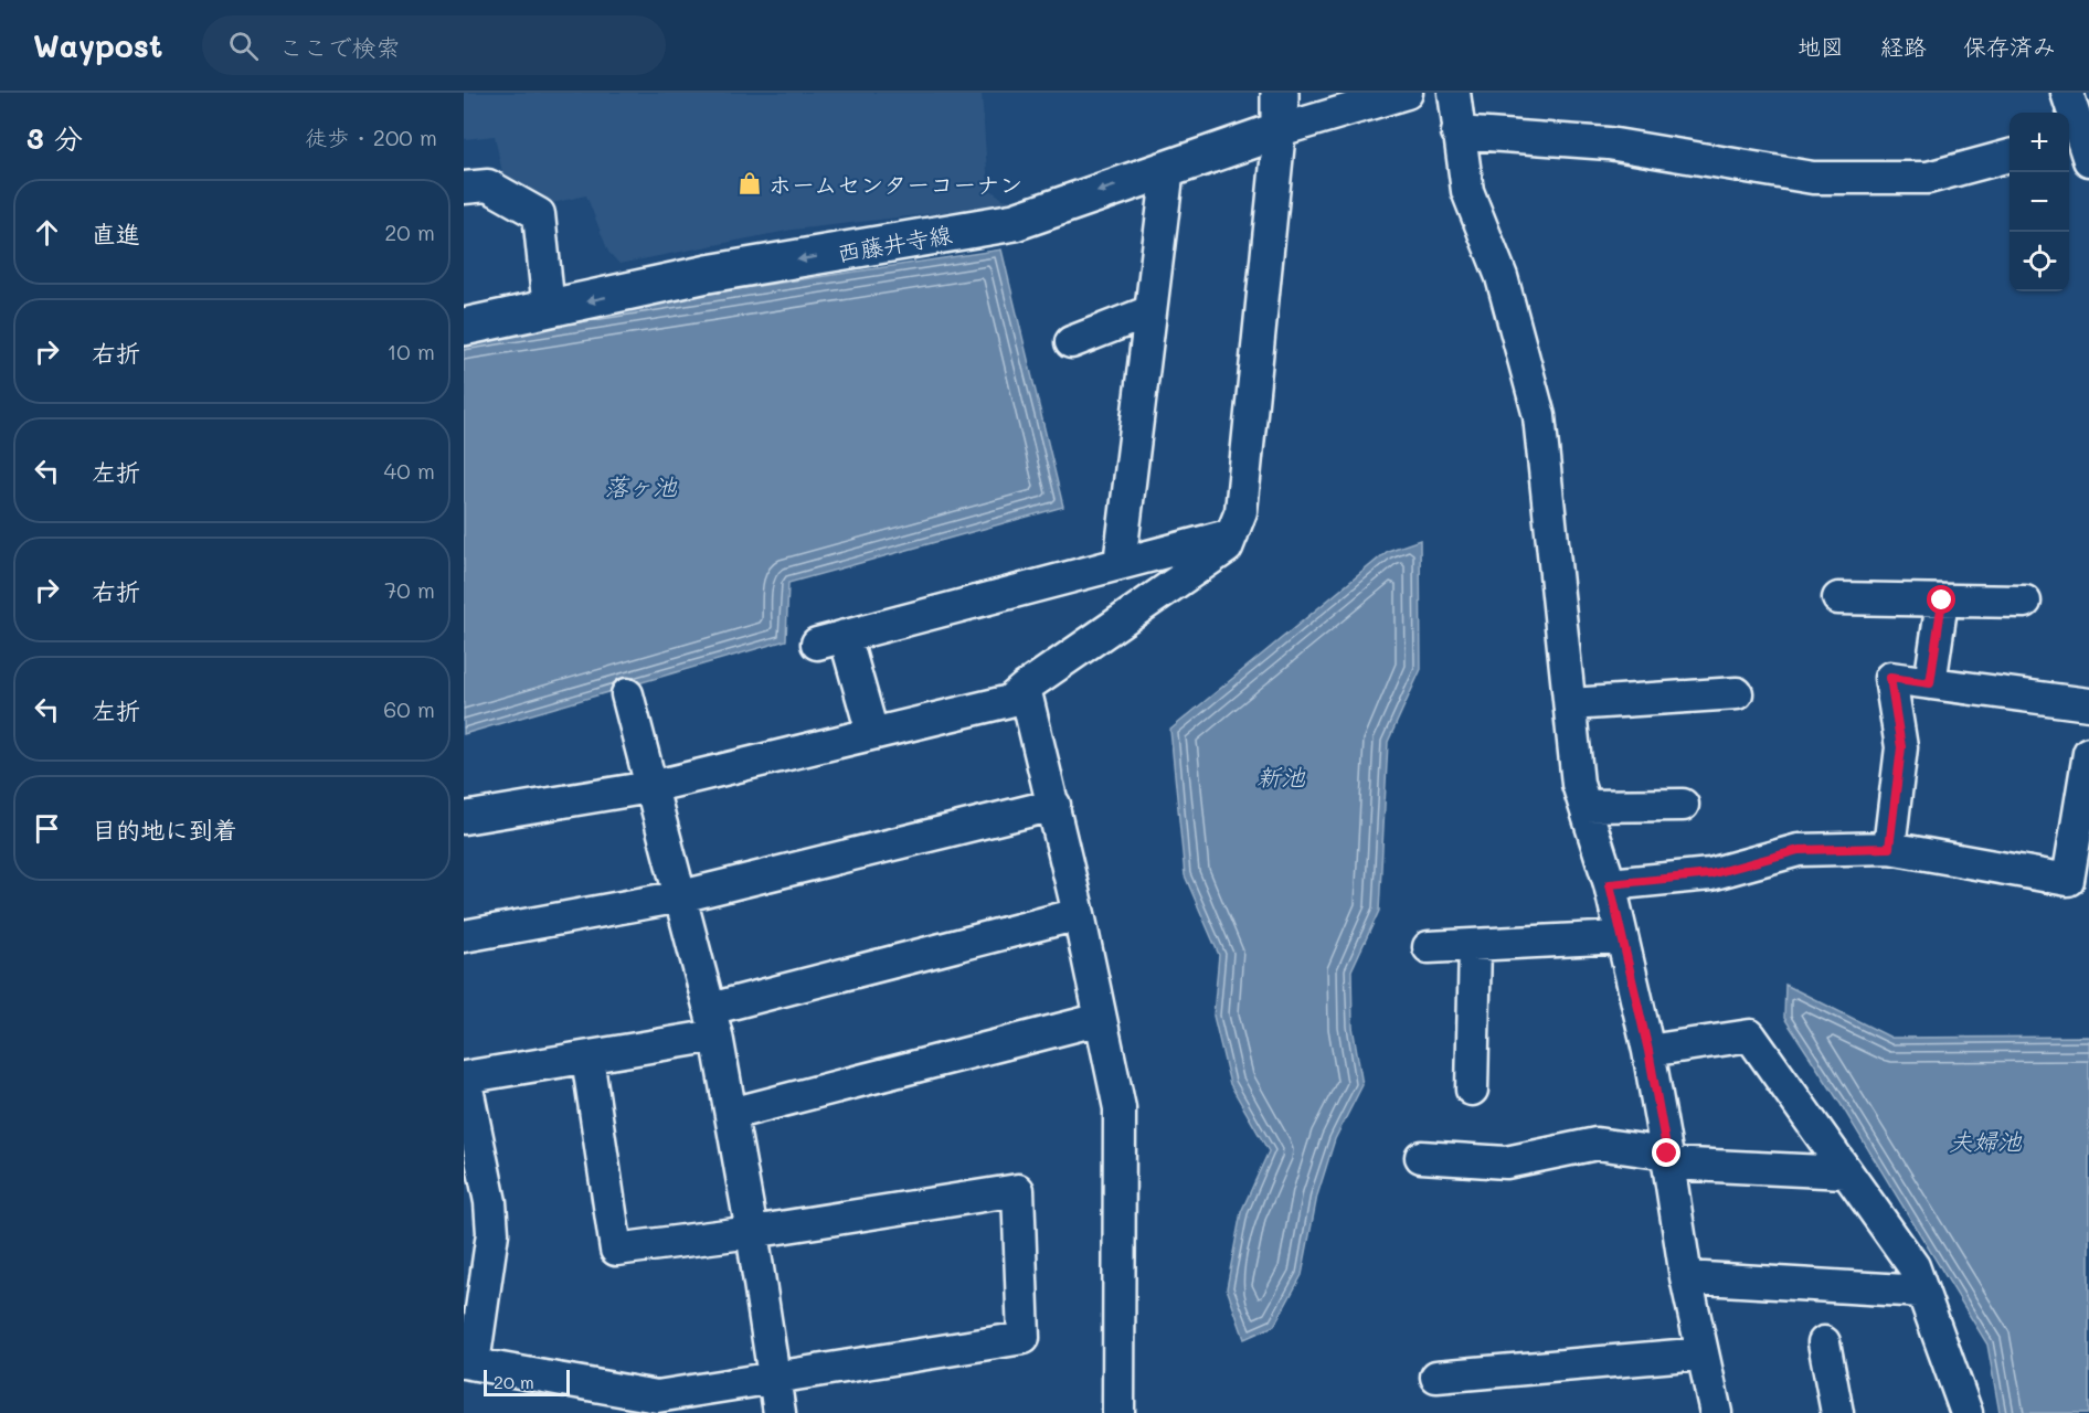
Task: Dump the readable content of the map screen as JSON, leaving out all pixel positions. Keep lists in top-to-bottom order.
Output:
{
  "streets": {
    "main road": ["西藤井寺線"]
  },
  "one_way": ["西藤井寺線"],
  "water": ["落ヶ池", "新池", "夫婦池"],
  "places": {
    "shop": ["ホームセンターコーナン"]
  },
  "scale_bar": "20 m",
  "page": {
    "header": "Waypost",
    "search": "ここで検索",
    "nav": ["地図", "経路", "保存済み"],
    "heading": ["3 分", "徒歩 · 200 m"],
    "map_buttons": ["+", "−"],
    "list": [
      ["直進", "20 m"],
      ["右折", "10 m"],
      ["左折", "40 m"],
      ["右折", "70 m"],
      ["左折", "60 m"],
      "目的地に到着"
    ],
    "scale": "20 m"
  }
}
